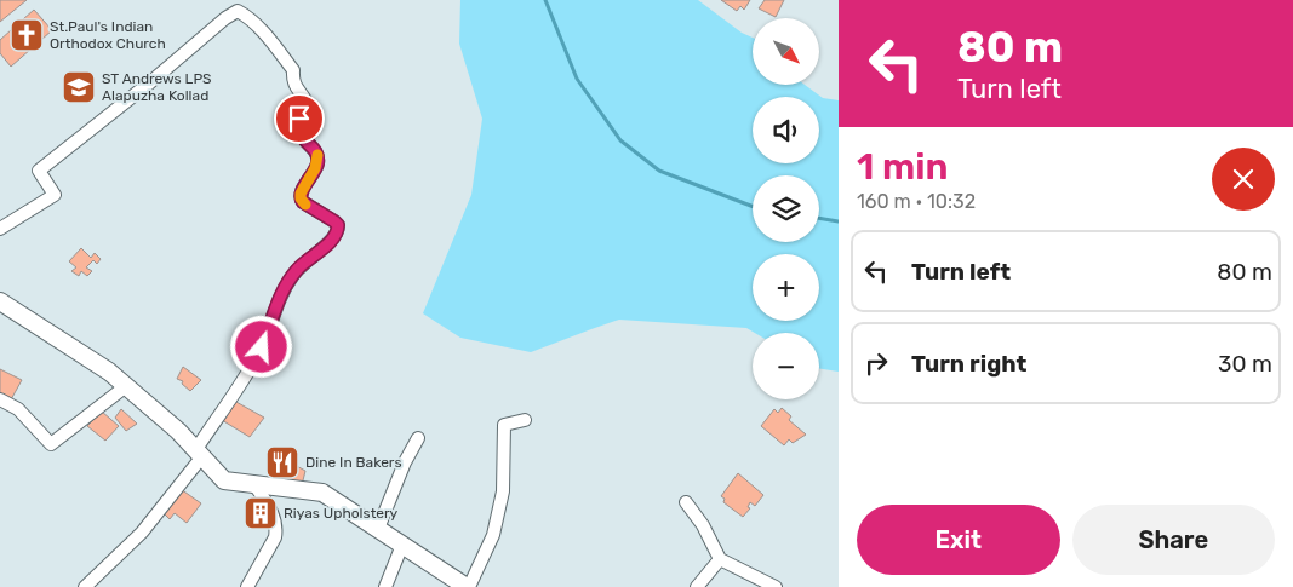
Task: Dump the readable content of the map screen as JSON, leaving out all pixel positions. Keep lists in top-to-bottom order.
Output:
{
  "places": {
    "church": ["St.Paul's Indian Orthodox Church"],
    "school or university": ["ST Andrews LPS Alapuzha Kollad"],
    "restaurant": ["Dine In Bakers"],
    "building": ["Riyas Upholstery"]
  },
  "north": "bottom right",
  "page": {
    "turn": ["80 m", "Turn left"],
    "map_buttons": ["+", "−"],
    "heading": ["1 min", "160 m · 10:32"],
    "list": [
      {
        "name": "Turn left",
        "value": "80 m"
      },
      {
        "name": "Turn right",
        "value": "30 m"
      }
    ],
    "buttons": ["Exit", "Share"]
  }
}
